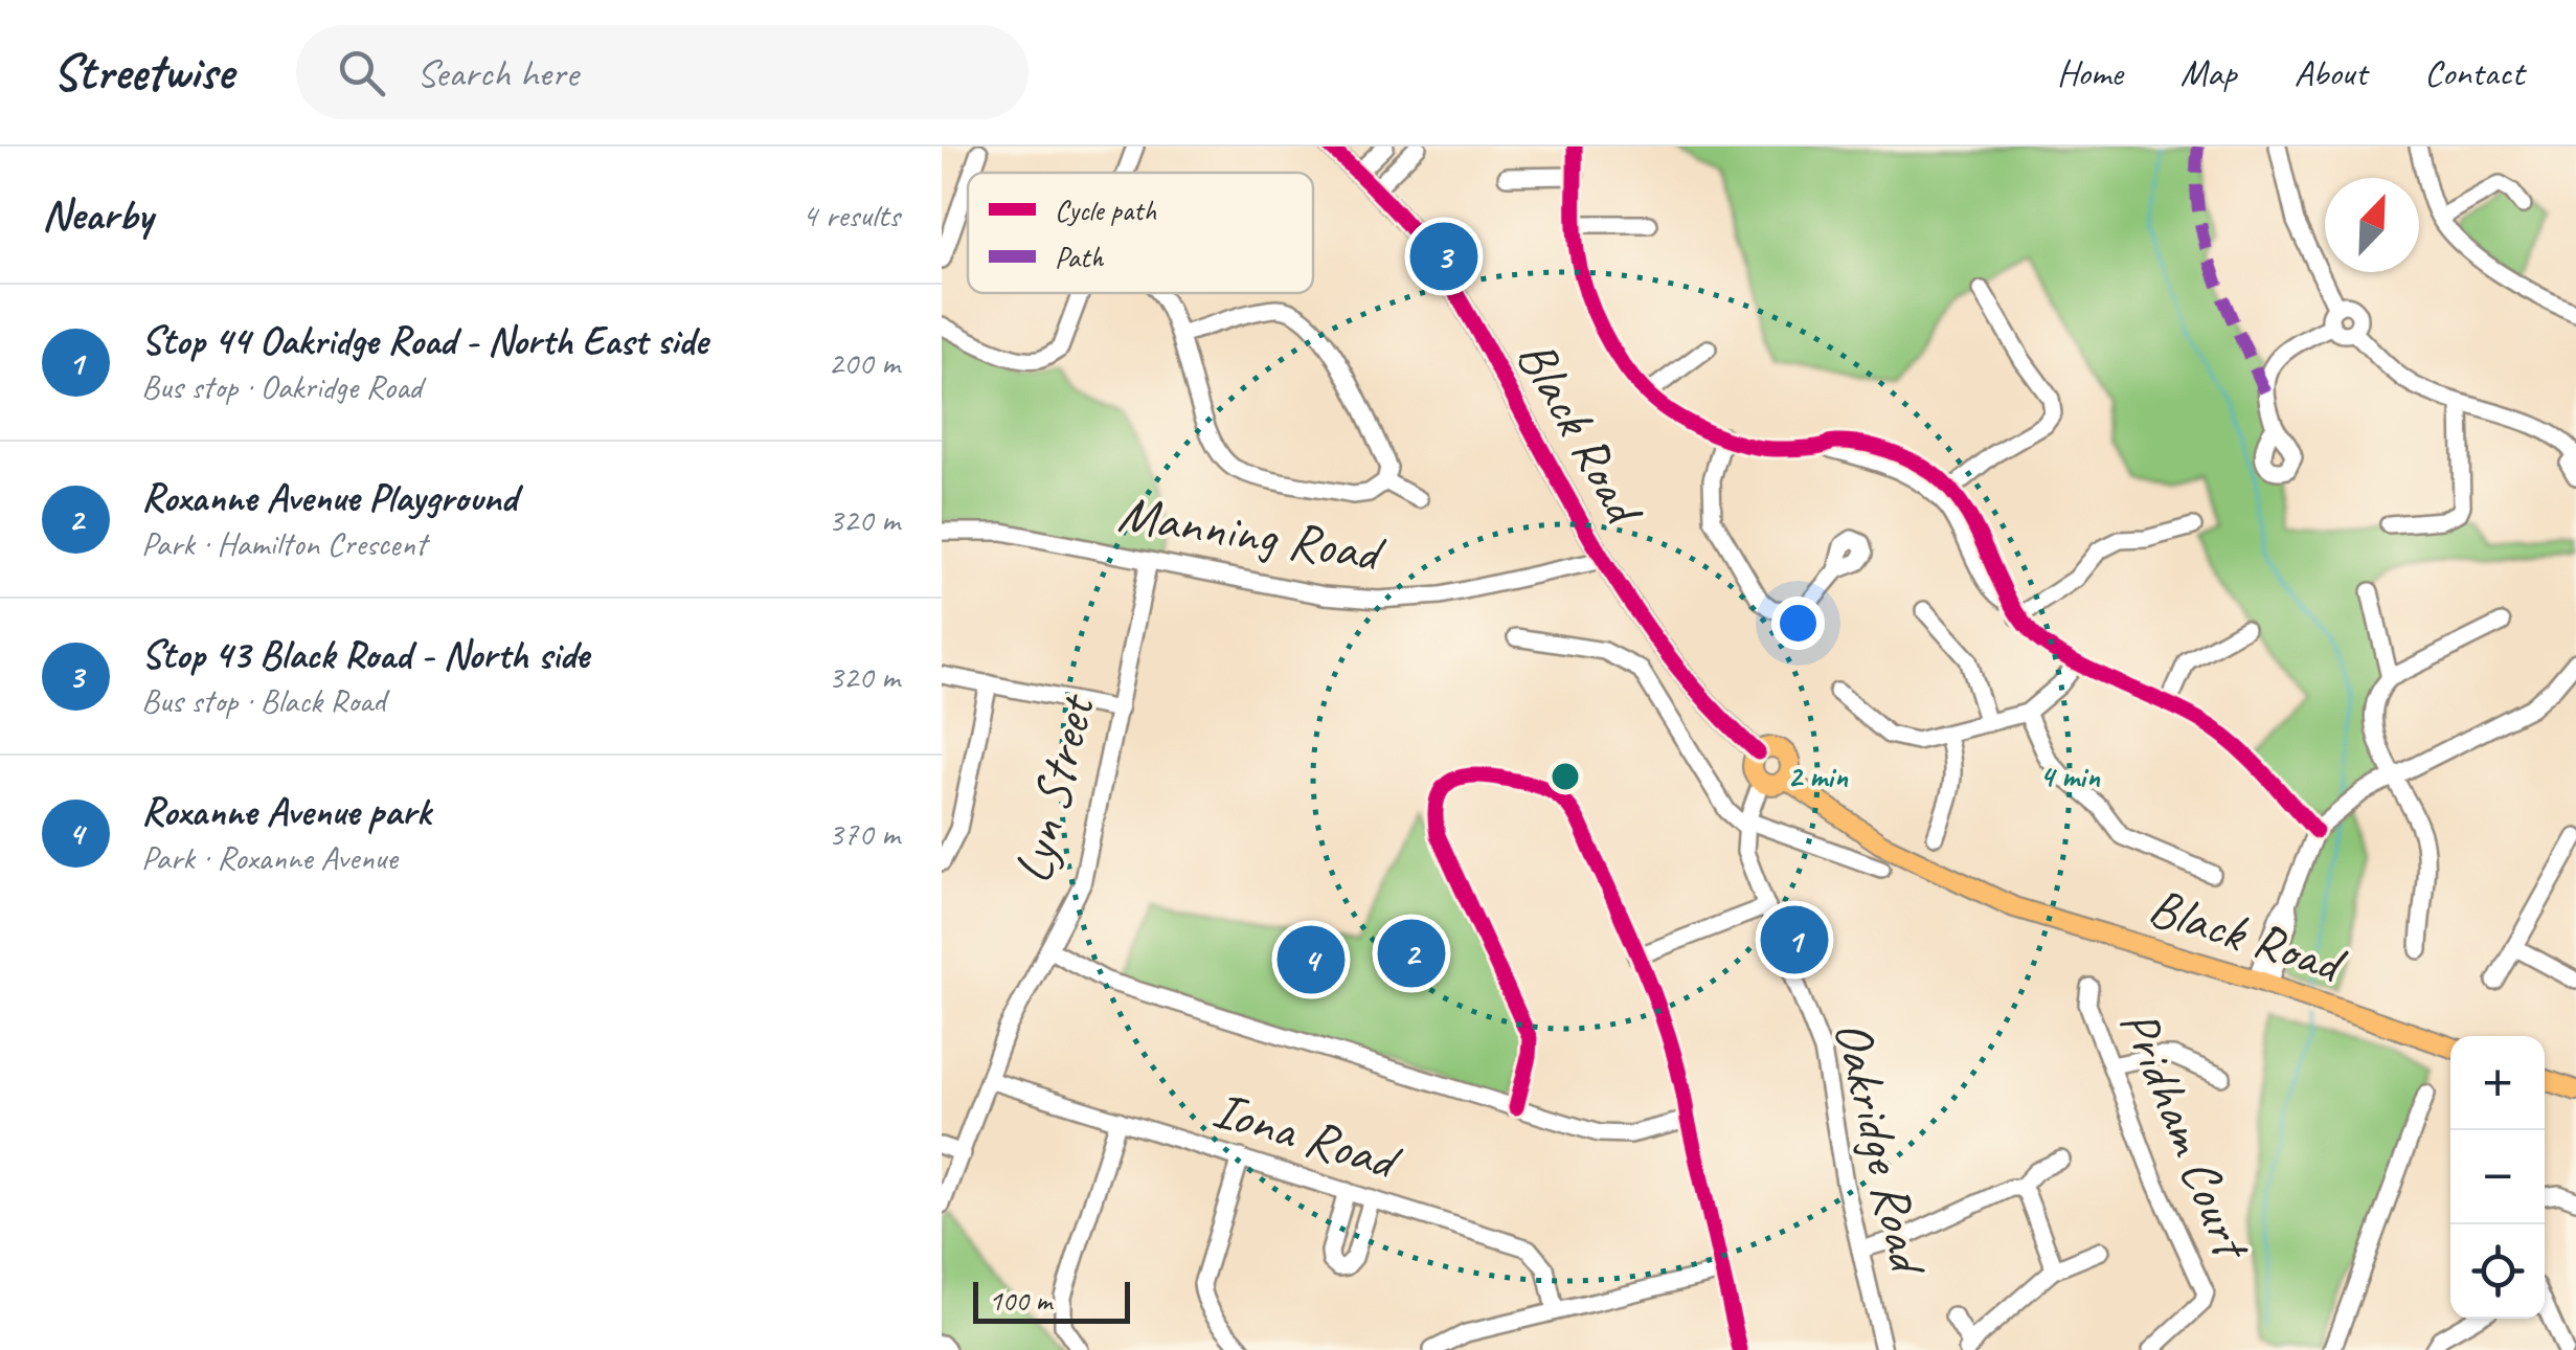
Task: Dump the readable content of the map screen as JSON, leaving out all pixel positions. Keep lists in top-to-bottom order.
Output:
{
  "streets": {
    "main road": ["Black Road"],
    "street": [
      "Manning Road",
      "Lyn Street",
      "Pridham Court",
      "Iona Road",
      "Oakridge Road"
    ]
  },
  "crossings": [
    ["Black Road", "Manning Road"],
    ["Manning Road", "Lyn Street"],
    ["Lyn Street", "Iona Road"]
  ],
  "legend": ["Cycle path", "Path"],
  "scale_bar": "100 m",
  "north": "top right",
  "page": {
    "header": "Streetwise",
    "search": "Search here",
    "nav": [
      "Home",
      "Map",
      "About",
      "Contact"
    ],
    "heading": ["Nearby", "4 results"],
    "pins": [
      "3",
      "1",
      "2",
      "4"
    ],
    "list": [
      {
        "mark": "1",
        "name": "Stop 44 Oakridge Road - North East side",
        "note": "Bus stop · Oakridge Road",
        "value": "200 m"
      },
      {
        "mark": "2",
        "name": "Roxanne Avenue Playground",
        "note": "Park · Hamilton Crescent",
        "value": "320 m"
      },
      {
        "mark": "3",
        "name": "Stop 43 Black Road - North side",
        "note": "Bus stop · Black Road",
        "value": "320 m"
      },
      {
        "mark": "4",
        "name": "Roxanne Avenue park",
        "note": "Park · Roxanne Avenue",
        "value": "370 m"
      }
    ],
    "map_buttons": ["+", "−"],
    "scale": "100 m"
  },
  "rings": ["2 min", "4 min"]
}
